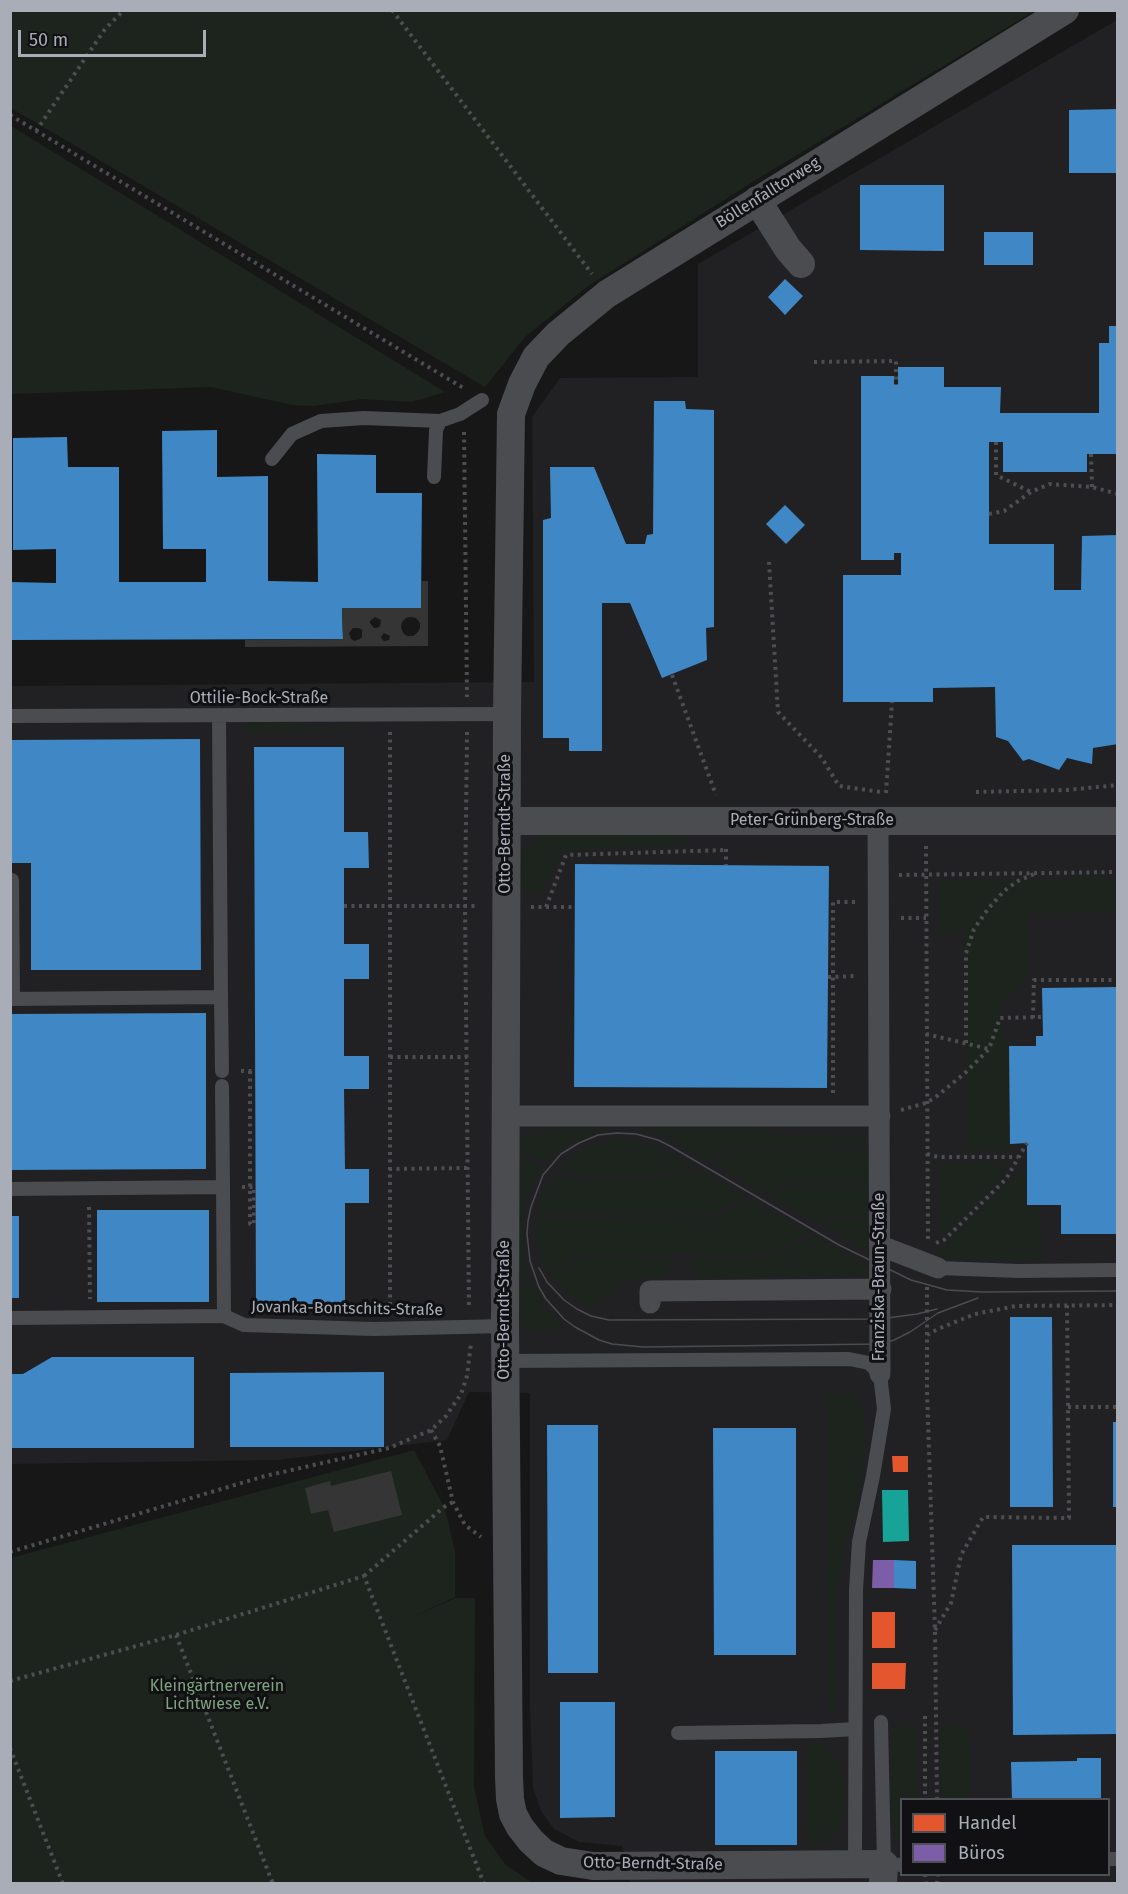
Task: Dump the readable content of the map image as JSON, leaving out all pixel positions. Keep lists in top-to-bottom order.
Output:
{
  "streets": {
    "street": [
      "Böllenfalltorweg",
      "Peter-Grünberg-Straße",
      "Otto-Berndt-Straße",
      "Franziska-Braun-Straße"
    ],
    "lane": ["Ottilie-Bock-Straße", "Jovanka-Bontschits-Straße"]
  },
  "crossings": [
    ["Böllenfalltorweg", "Otto-Berndt-Straße"],
    ["Ottilie-Bock-Straße", "Otto-Berndt-Straße"],
    ["Peter-Grünberg-Straße", "Otto-Berndt-Straße"],
    ["Peter-Grünberg-Straße", "Franziska-Braun-Straße"],
    ["Otto-Berndt-Straße", "Franziska-Braun-Straße"],
    ["Otto-Berndt-Straße", "Jovanka-Bontschits-Straße"]
  ],
  "parks": ["Kleingärtnerverein Lichtwiese e.V."],
  "legend": ["Handel", "Büros"],
  "scale_bar": "50 m"
}
